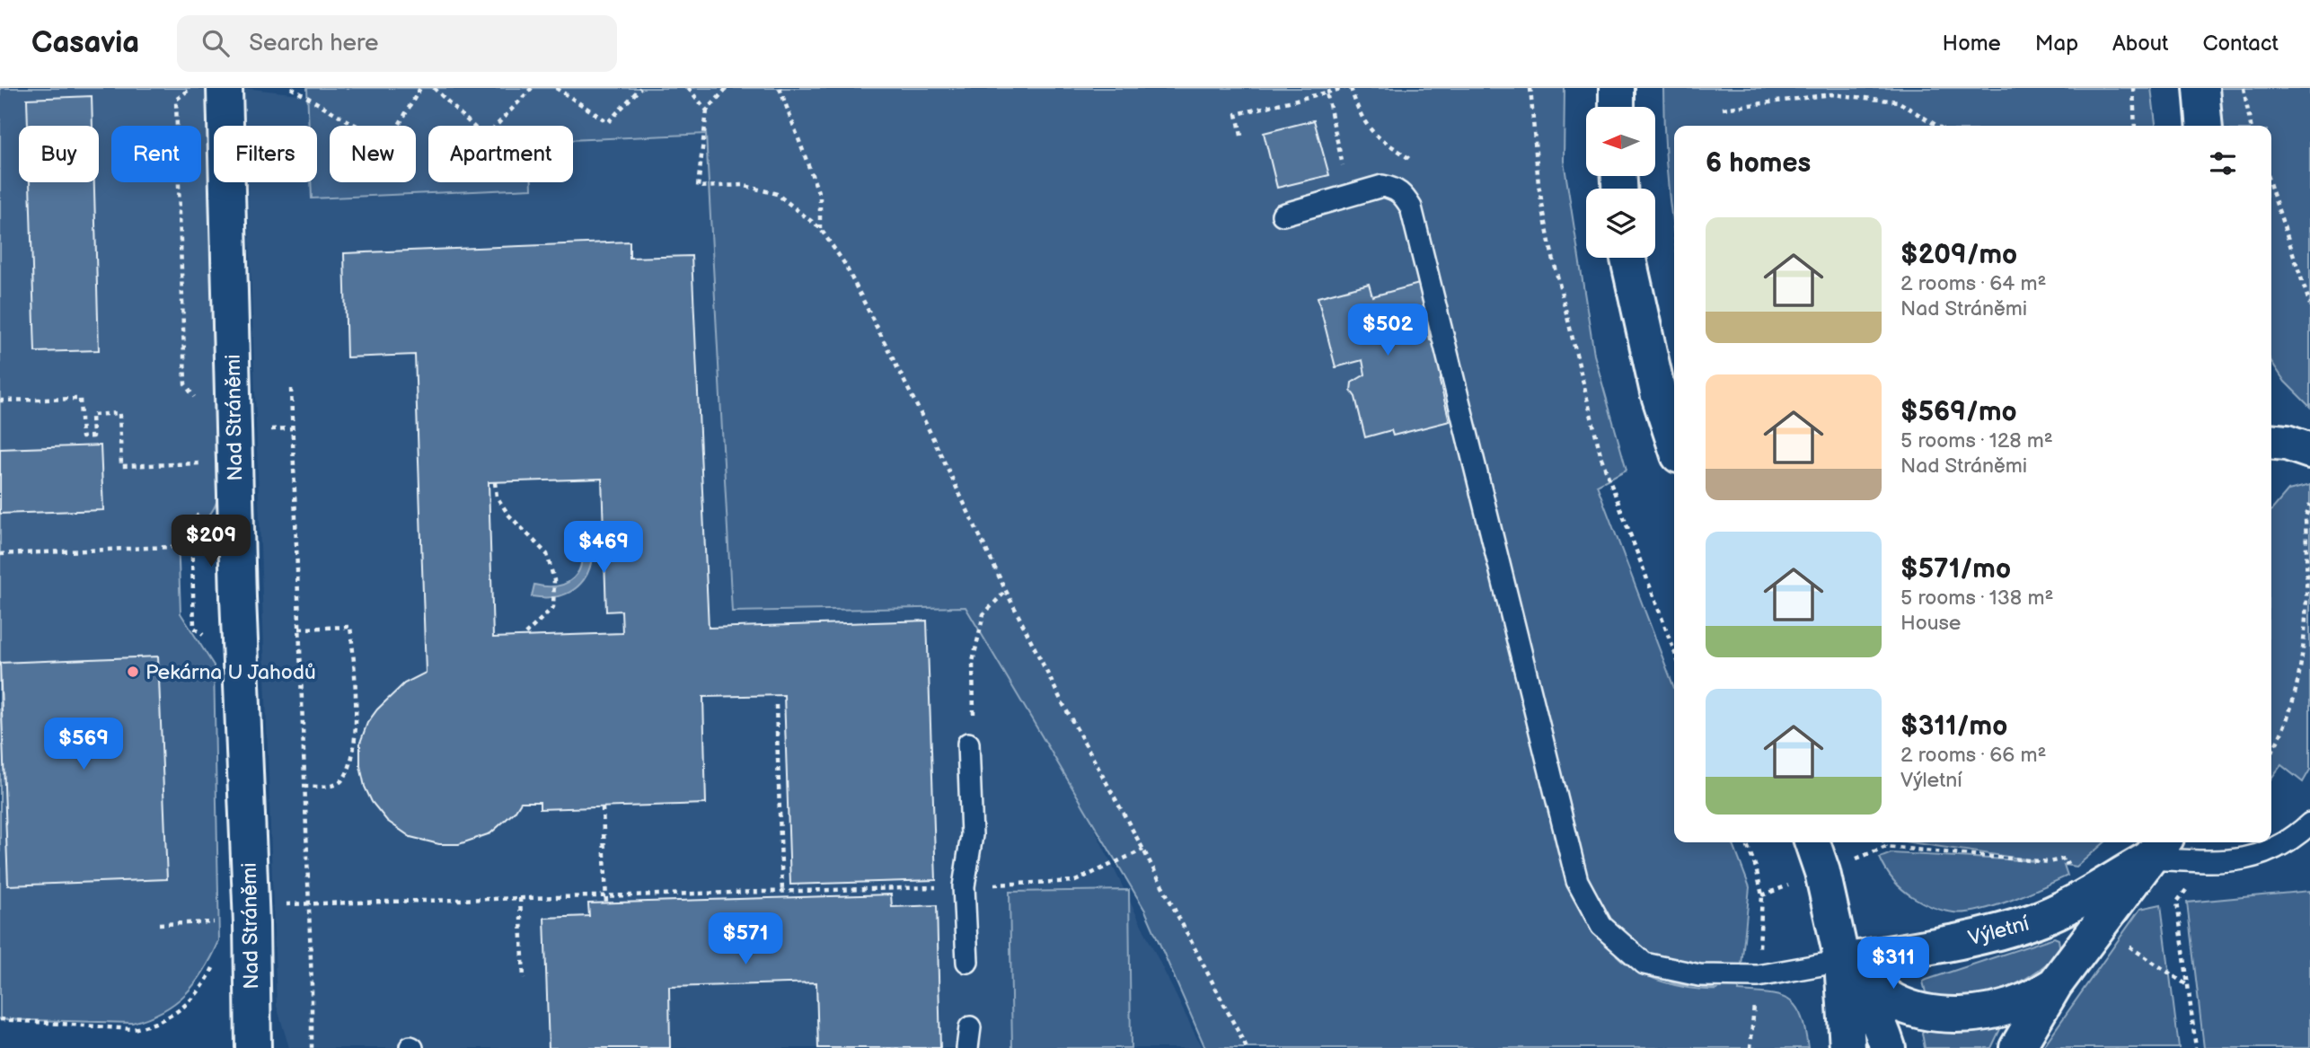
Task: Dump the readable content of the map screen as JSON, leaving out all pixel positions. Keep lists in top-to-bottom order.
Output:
{
  "streets": {
    "street": ["Nad Stráněmi", "Výletní"]
  },
  "places": ["Pekárna U Jahodů"],
  "north": "left",
  "page": {
    "header": "Casavia",
    "search": "Search here",
    "nav": [
      "Home",
      "Map",
      "About",
      "Contact"
    ],
    "chip": [
      "Buy",
      "Rent",
      "Filters",
      "New",
      "Apartment"
    ],
    "heading": "6 homes",
    "list": [
      {
        "name": "$209/mo",
        "note": "2 rooms · 64 m² · Nad Stráněmi"
      },
      {
        "name": "$569/mo",
        "note": "5 rooms · 128 m² · Nad Stráněmi"
      },
      {
        "name": "$571/mo",
        "note": "5 rooms · 138 m² · House"
      },
      {
        "name": "$311/mo",
        "note": "2 rooms · 66 m² · Výletní"
      }
    ],
    "price": [
      "$502",
      "$209",
      "$469",
      "$569",
      "$571",
      "$311"
    ]
  }
}
